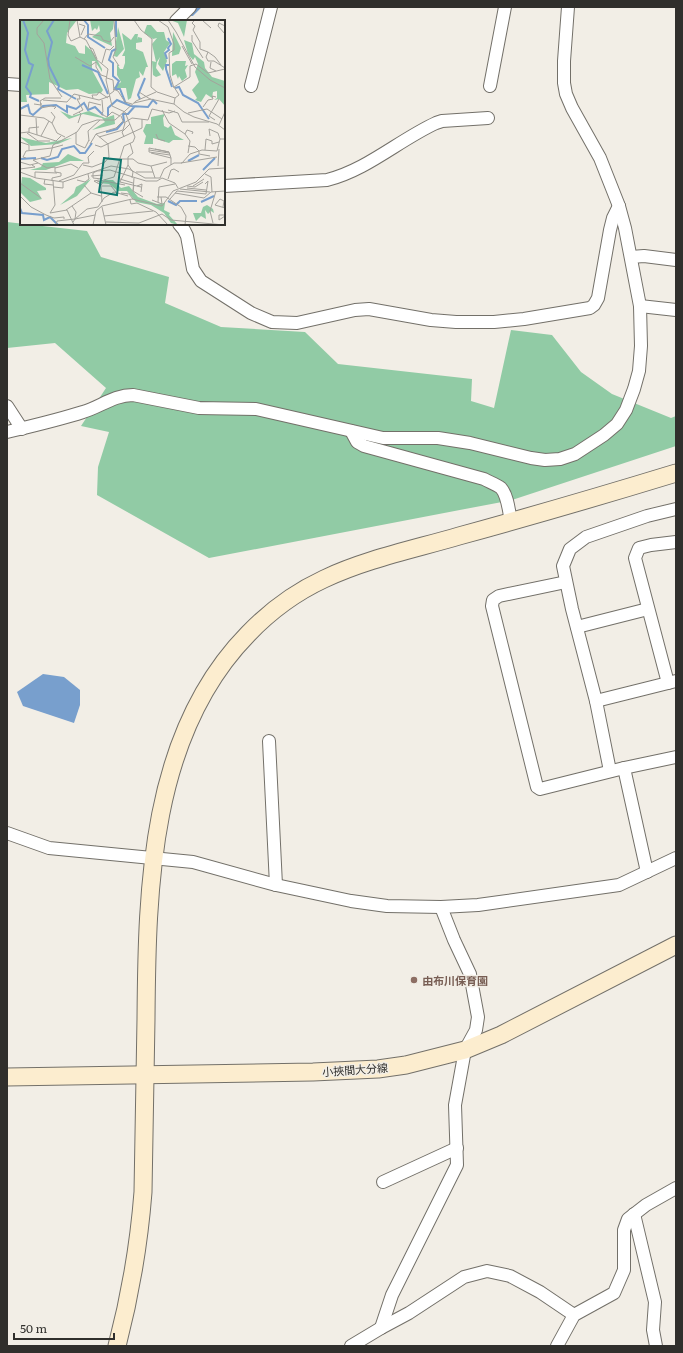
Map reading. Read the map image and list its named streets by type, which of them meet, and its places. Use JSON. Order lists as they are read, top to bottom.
{
  "streets": {
    "street": ["小挾間大分線"]
  },
  "places": ["由布川保育園"],
  "scale_bar": "50 m"
}
